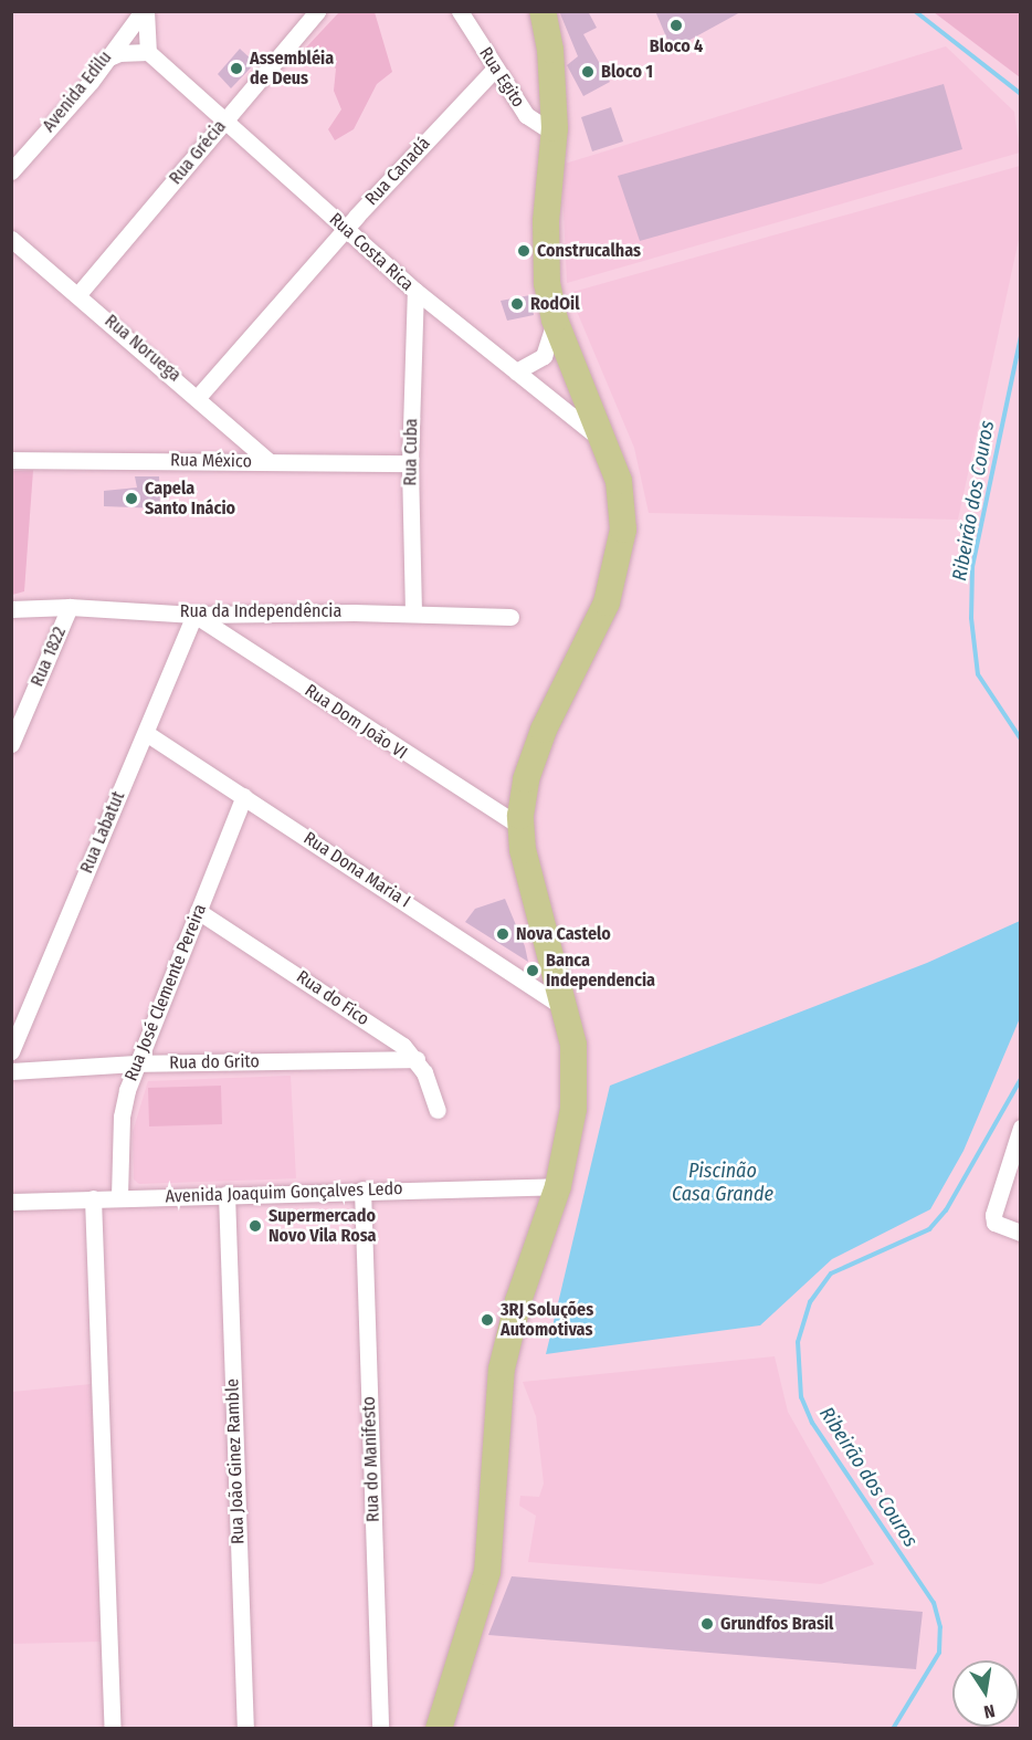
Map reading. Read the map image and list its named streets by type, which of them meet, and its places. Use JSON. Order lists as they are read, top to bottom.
{
  "streets": {
    "street": [
      "Rua Egito",
      "Avenida Edilu",
      "Rua Grécia",
      "Rua Canadá",
      "Rua Costa Rica",
      "Rua Noruega",
      "Rua Cuba",
      "Rua México",
      "Rua da Independência",
      "Rua 1822",
      "Rua Dom João VI",
      "Rua Labatut",
      "Rua Dona Maria I",
      "Rua José Clemente Pereira",
      "Rua do Fico",
      "Rua do Grito",
      "Avenida Joaquim Gonçalves Ledo",
      "Rua do Manifesto",
      "Rua João Ginez Ramble"
    ]
  },
  "crossings": [
    ["Rua Egito", "Rua Canadá"],
    ["Rua Grécia", "Rua Costa Rica"],
    ["Rua Grécia", "Rua Noruega"],
    ["Rua Canadá", "Rua Costa Rica"],
    ["Rua Canadá", "Rua Noruega"],
    ["Rua Costa Rica", "Rua Cuba"],
    ["Rua Noruega", "Rua México"],
    ["Rua Cuba", "Rua México"],
    ["Rua Cuba", "Rua da Independência"],
    ["Rua da Independência", "Rua 1822"],
    ["Rua da Independência", "Rua Dom João VI"],
    ["Rua da Independência", "Rua Labatut"],
    ["Rua Dom João VI", "Rua Labatut"],
    ["Rua Labatut", "Rua Dona Maria I"],
    ["Rua Dona Maria I", "Rua José Clemente Pereira"],
    ["Rua José Clemente Pereira", "Rua do Fico"],
    ["Rua José Clemente Pereira", "Rua do Grito"],
    ["Rua José Clemente Pereira", "Avenida Joaquim Gonçalves Ledo"],
    ["Rua do Fico", "Rua do Grito"],
    ["Avenida Joaquim Gonçalves Ledo", "Rua do Manifesto"],
    ["Avenida Joaquim Gonçalves Ledo", "Rua João Ginez Ramble"]
  ],
  "water": ["Ribeirão dos Couros", "Piscinão Casa Grande"],
  "places": [
    "Bloco 4",
    "Assembléia de Deus",
    "Bloco 1",
    "Construcalhas",
    "RodOil",
    "Capela Santo Inácio",
    "Nova Castelo",
    "Banca Independencia",
    "Supermercado Novo Vila Rosa",
    "3RJ Soluções Automotivas",
    "Grundfos Brasil"
  ],
  "north": "bottom"
}
